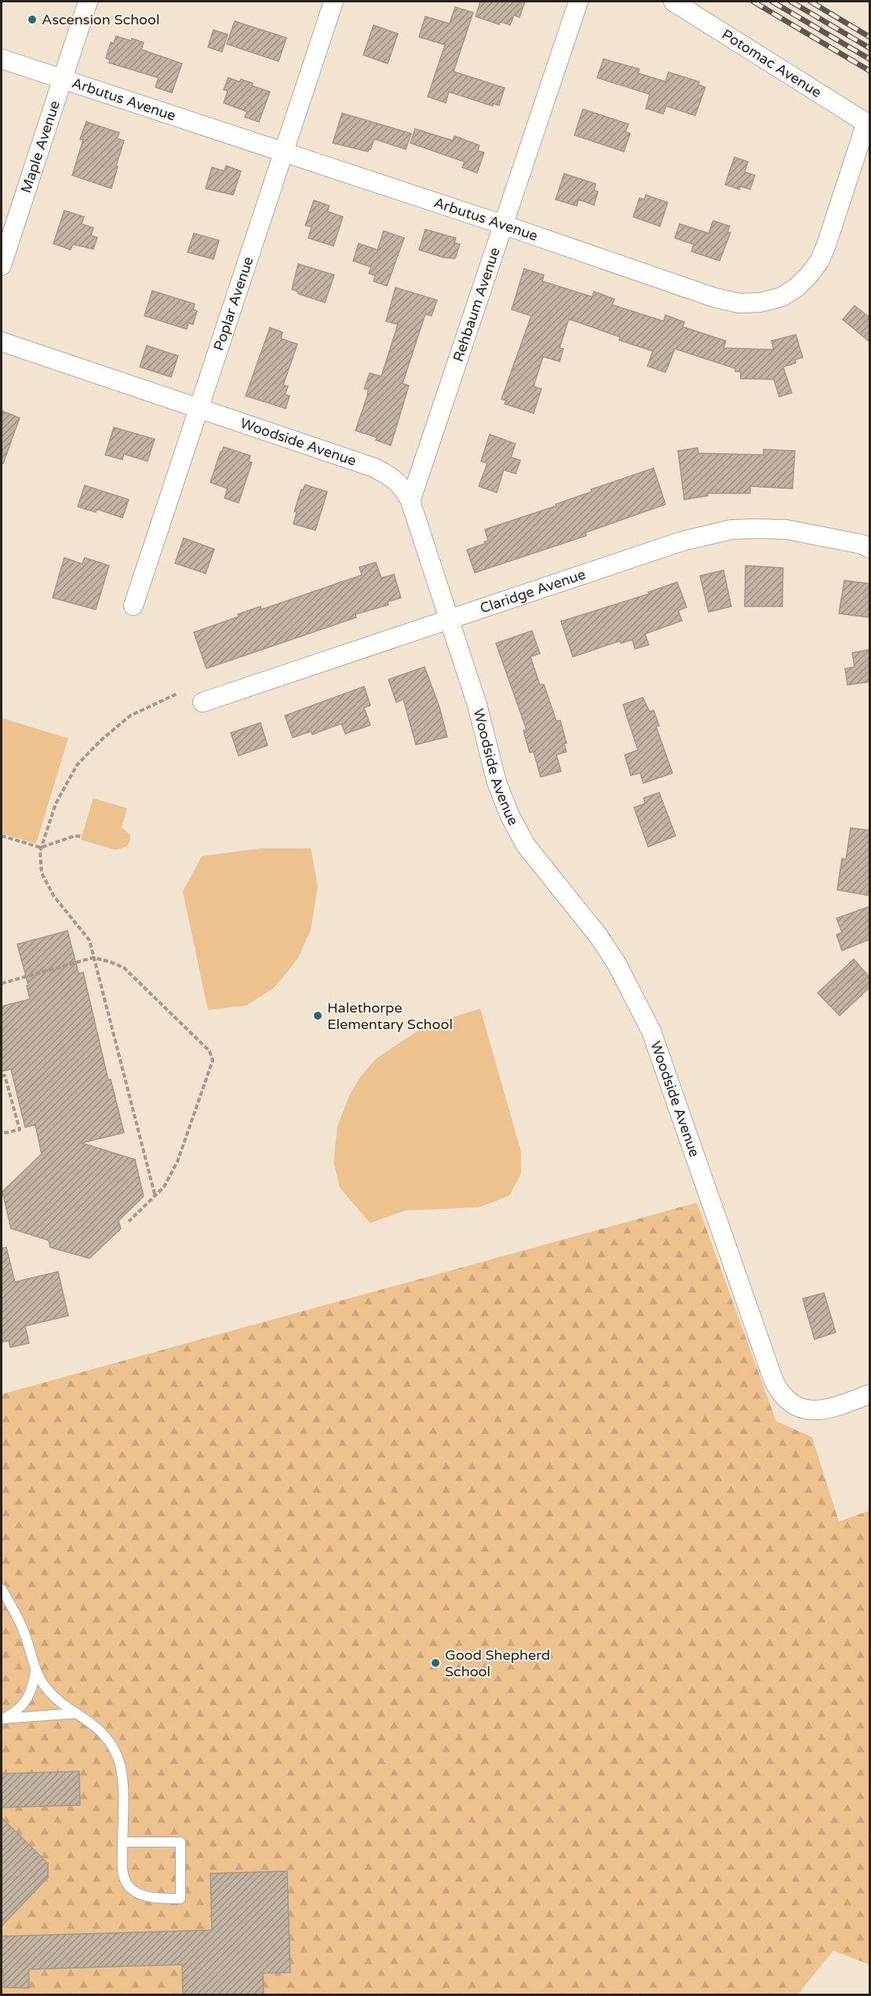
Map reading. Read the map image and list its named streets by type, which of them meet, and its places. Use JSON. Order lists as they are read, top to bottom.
{
  "streets": {
    "street": [
      "Potomac Avenue",
      "Arbutus Avenue",
      "Maple Avenue",
      "Poplar Avenue",
      "Rehbaum Avenue",
      "Woodside Avenue",
      "Claridge Avenue"
    ]
  },
  "crossings": [
    ["Potomac Avenue", "Arbutus Avenue"],
    ["Arbutus Avenue", "Maple Avenue"],
    ["Arbutus Avenue", "Poplar Avenue"],
    ["Arbutus Avenue", "Rehbaum Avenue"],
    ["Poplar Avenue", "Woodside Avenue"],
    ["Rehbaum Avenue", "Woodside Avenue"],
    ["Woodside Avenue", "Claridge Avenue"]
  ],
  "places": ["Ascension School", "Halethorpe Elementary School", "Good Shepherd School"]
}
